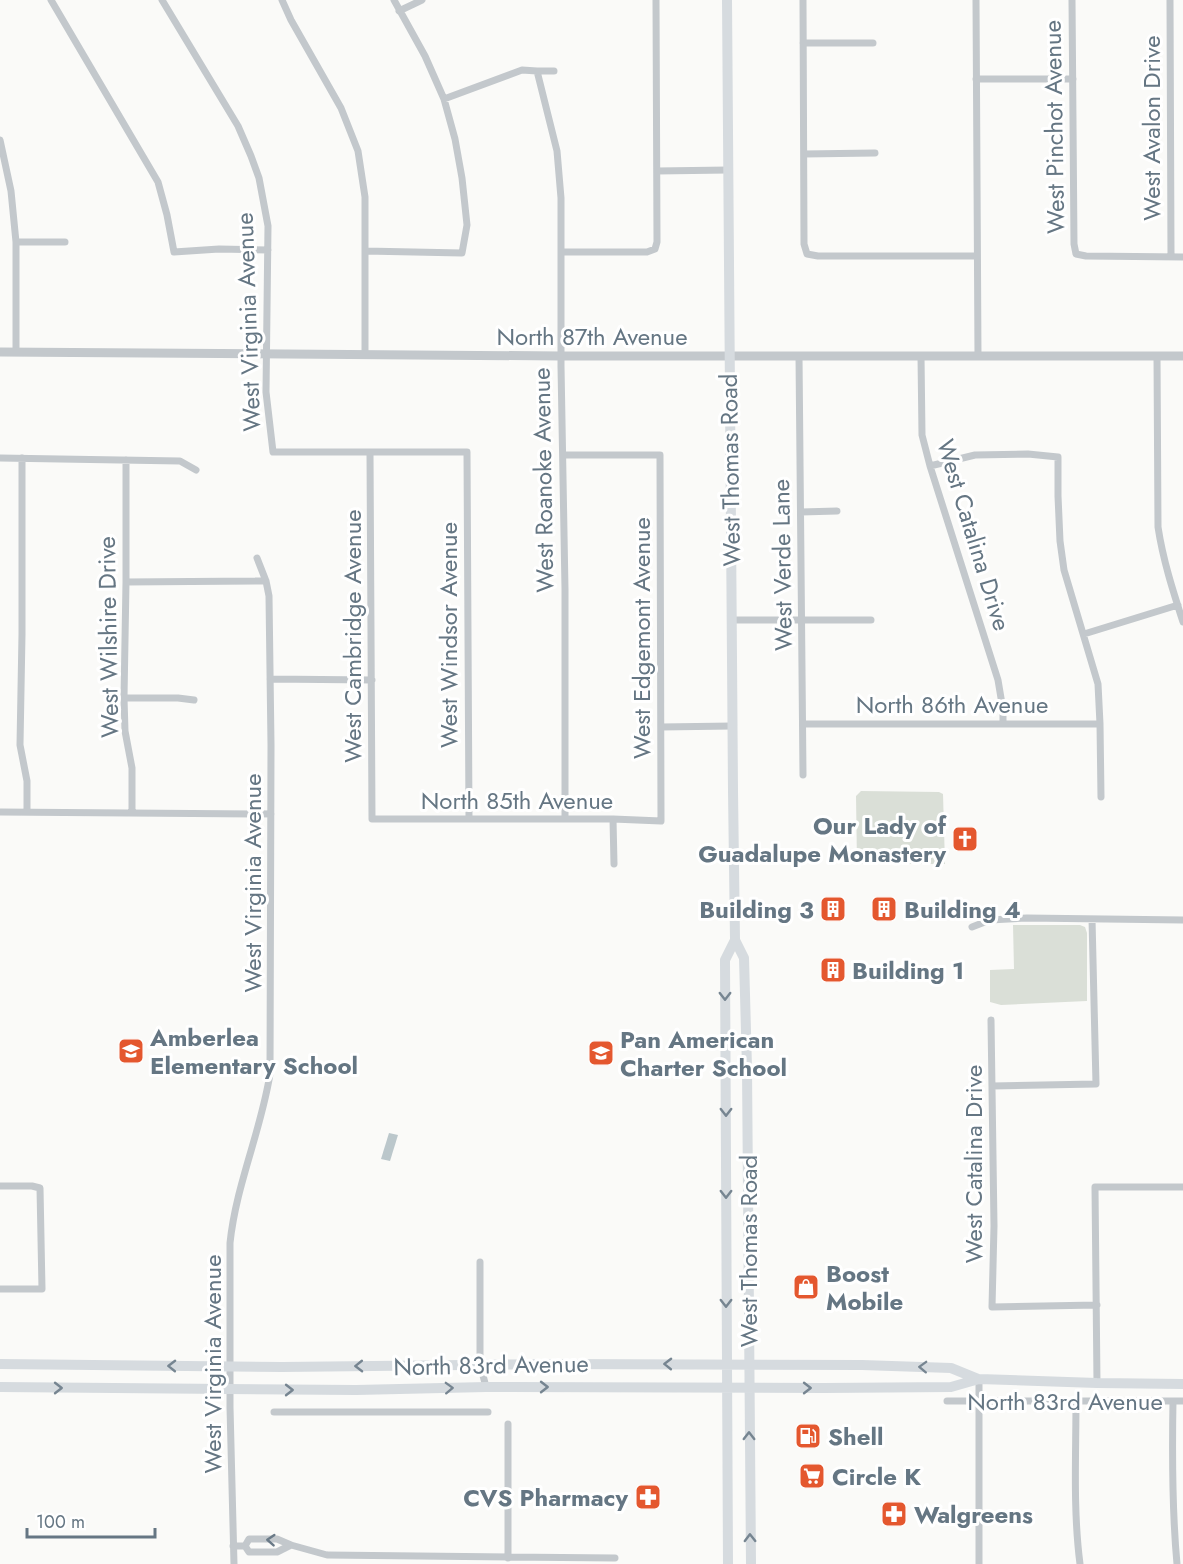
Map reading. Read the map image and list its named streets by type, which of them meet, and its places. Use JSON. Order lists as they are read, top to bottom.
{
  "streets": {
    "main road": ["West Thomas Road", "North 83rd Avenue"],
    "street": [
      "West Pinchot Avenue",
      "West Avalon Drive",
      "West Virginia Avenue",
      "North 87th Avenue",
      "West Roanoke Avenue",
      "West Catalina Drive",
      "West Verde Lane",
      "West Windsor Avenue",
      "West Cambridge Avenue",
      "West Wilshire Drive",
      "West Edgemont Avenue",
      "North 86th Avenue",
      "North 85th Avenue"
    ]
  },
  "crossings": [
    ["West Pinchot Avenue", "West Avalon Drive"],
    ["West Virginia Avenue", "North 87th Avenue"],
    ["West Virginia Avenue", "West Windsor Avenue"],
    ["West Virginia Avenue", "West Cambridge Avenue"],
    ["West Virginia Avenue", "North 83rd Avenue"],
    ["North 87th Avenue", "West Thomas Road"],
    ["North 87th Avenue", "West Roanoke Avenue"],
    ["North 87th Avenue", "West Catalina Drive"],
    ["North 87th Avenue", "West Verde Lane"],
    ["West Thomas Road", "North 83rd Avenue"],
    ["West Roanoke Avenue", "West Edgemont Avenue"],
    ["West Roanoke Avenue", "North 85th Avenue"],
    ["West Catalina Drive", "North 86th Avenue"],
    ["West Verde Lane", "North 86th Avenue"],
    ["West Windsor Avenue", "West Cambridge Avenue"],
    ["West Windsor Avenue", "North 85th Avenue"],
    ["West Cambridge Avenue", "North 85th Avenue"],
    ["West Edgemont Avenue", "North 85th Avenue"]
  ],
  "places": {
    "church": ["Our Lady of Guadalupe Monastery"],
    "building": ["Building 3", "Building 4", "Building 1"],
    "school or university": ["Amberlea Elementary School", "Pan American Charter School"],
    "shop": ["Boost Mobile"],
    "fuel station": ["Shell"],
    "supermarket": ["Circle K"],
    "pharmacy": ["CVS Pharmacy", "Walgreens"]
  },
  "scale_bar": "100 m"
}
